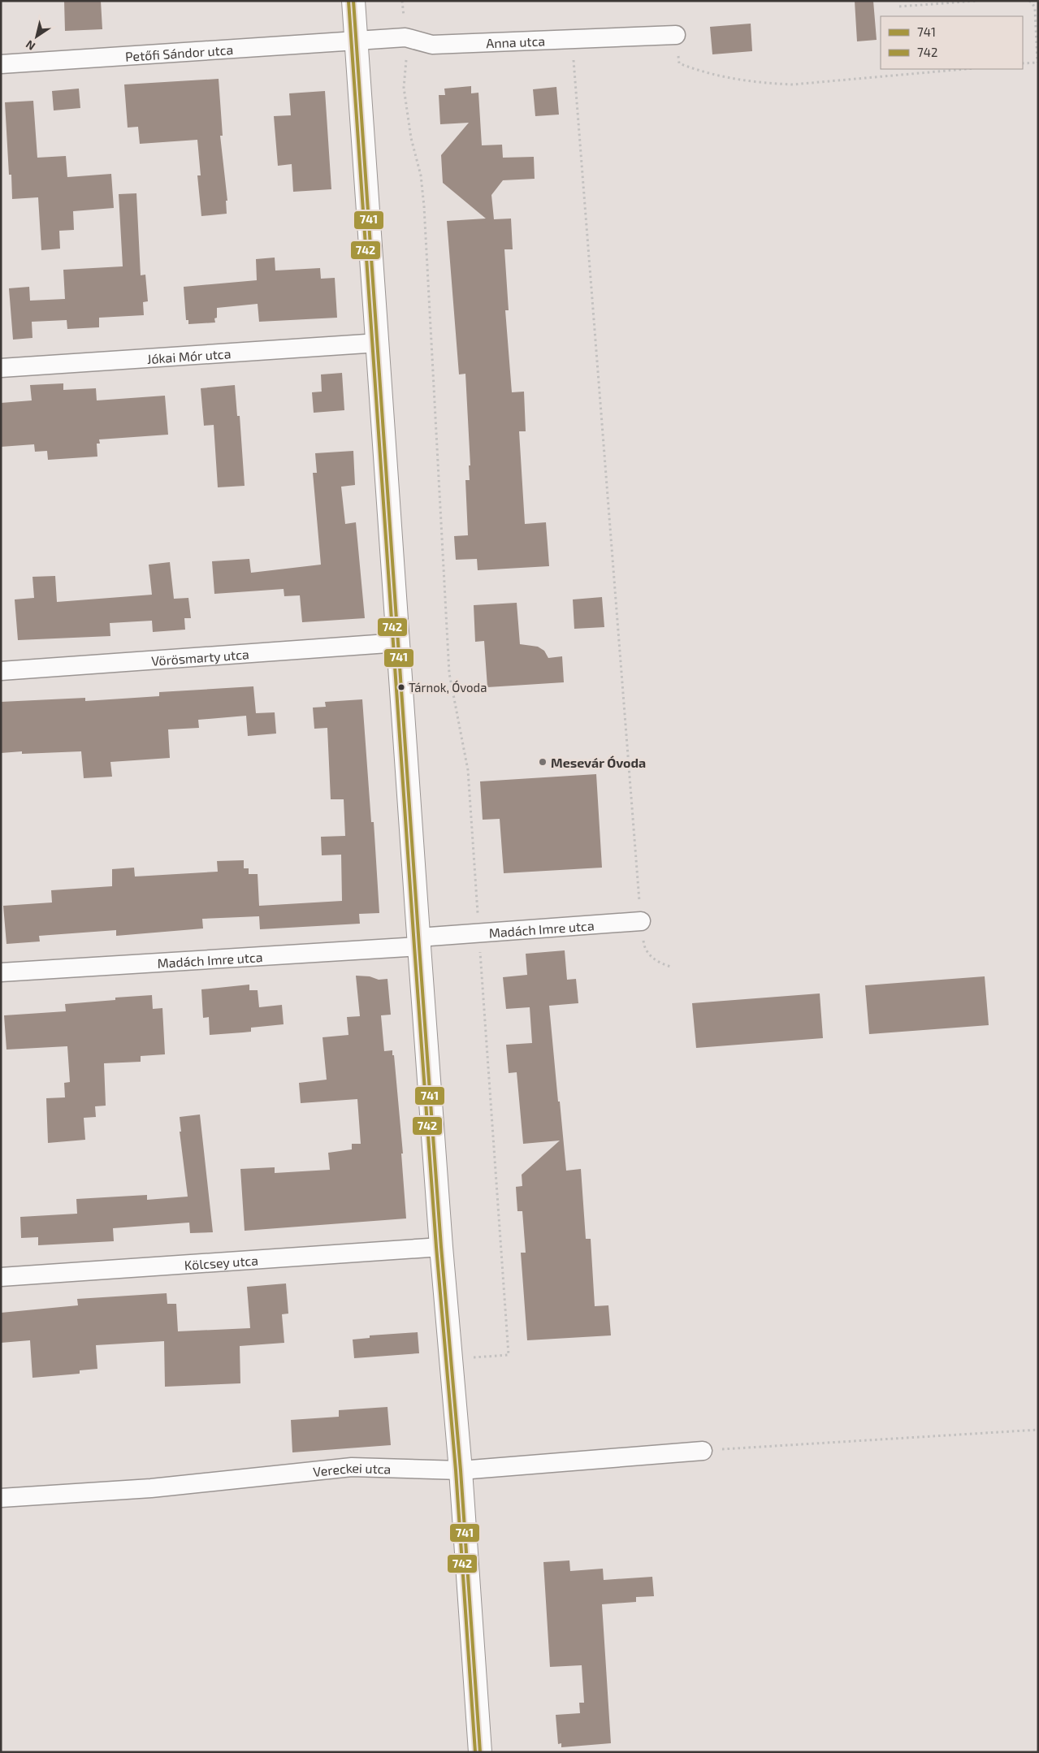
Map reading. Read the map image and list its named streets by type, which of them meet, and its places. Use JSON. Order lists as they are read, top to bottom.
{
  "streets": {
    "street": [
      "Anna utca",
      "Petőfi Sándor utca",
      "Jókai Mór utca",
      "Vörösmarty utca",
      "Madách Imre utca",
      "Kölcsey utca",
      "Vereckei utca"
    ]
  },
  "crossings": [
    ["Anna utca", "Petőfi Sándor utca"]
  ],
  "places": ["Tárnok, Óvoda", "Mesevár Óvoda"],
  "lines": ["transit line 741", "transit line 742"],
  "legend": ["741", "742"],
  "north": "bottom left"
}
